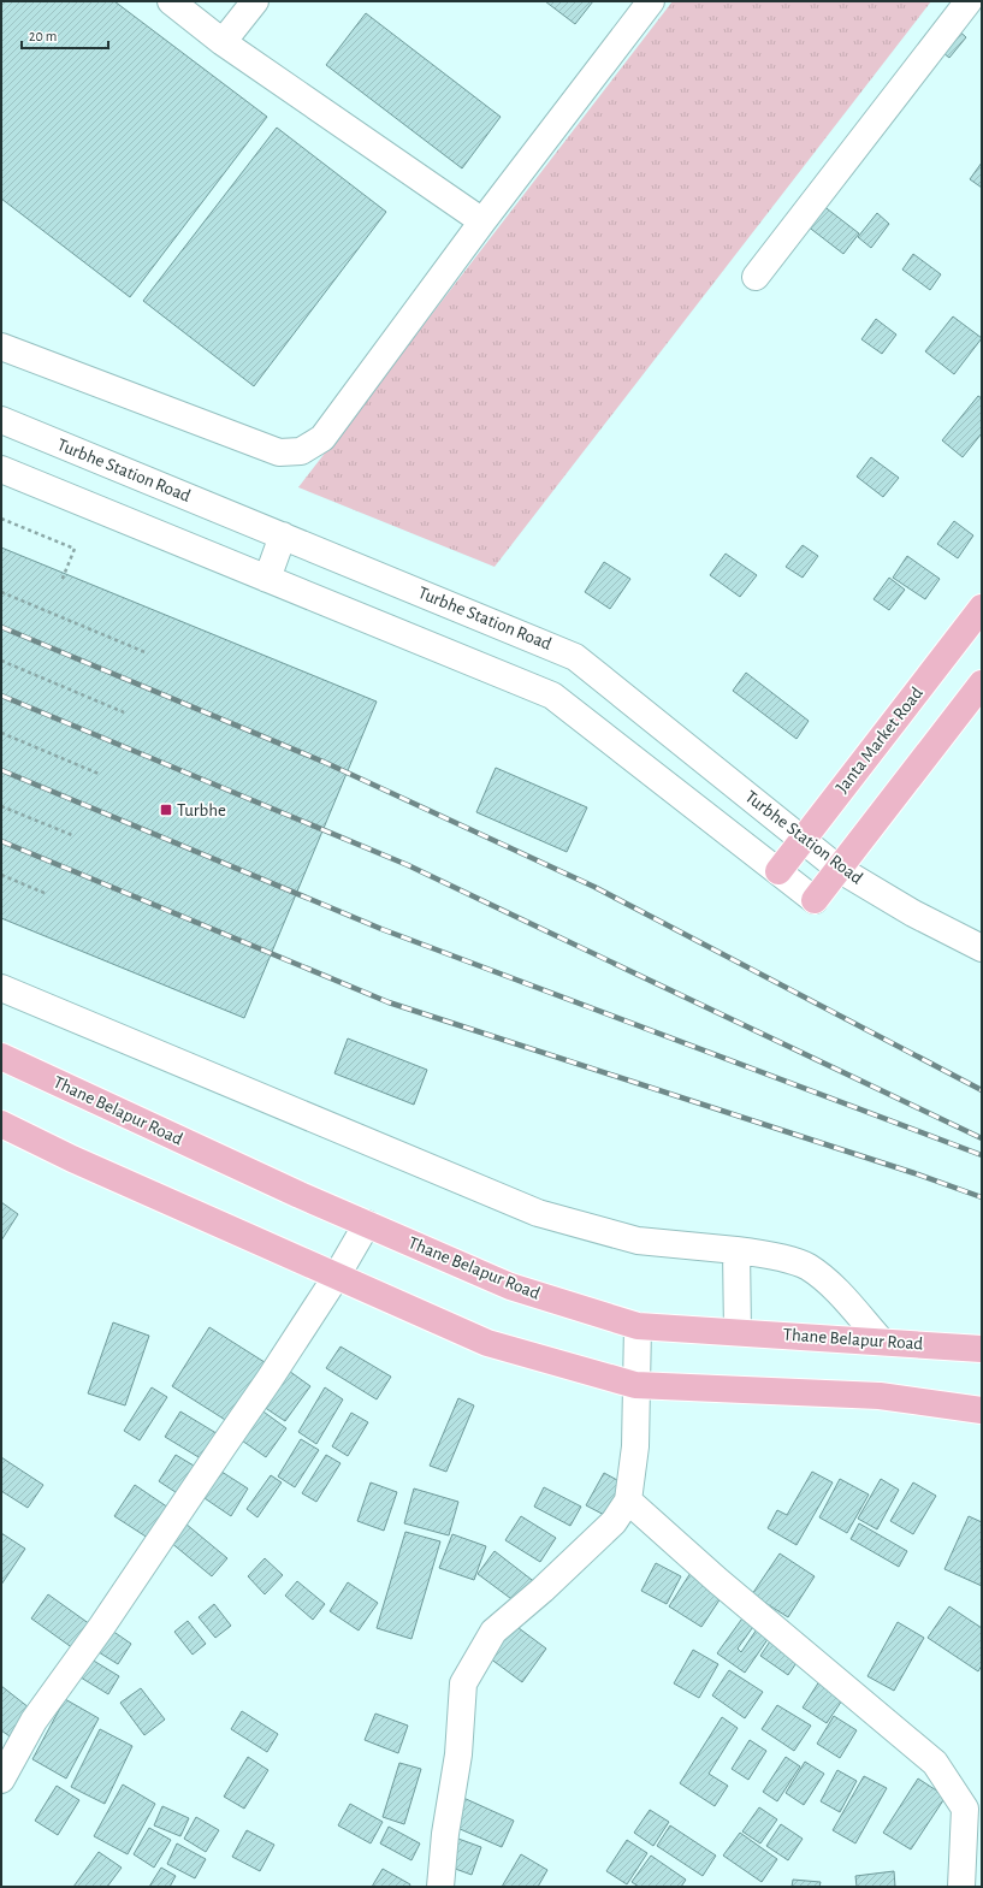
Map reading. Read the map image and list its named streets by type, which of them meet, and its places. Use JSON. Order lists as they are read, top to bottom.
{
  "streets": {
    "main road": ["Janta Market Road", "Thane Belapur Road"],
    "street": ["Turbhe Station Road"]
  },
  "crossings": [
    ["Turbhe Station Road", "Janta Market Road"]
  ],
  "places": {
    "transit": ["Turbhe"]
  },
  "scale_bar": "20 m"
}
